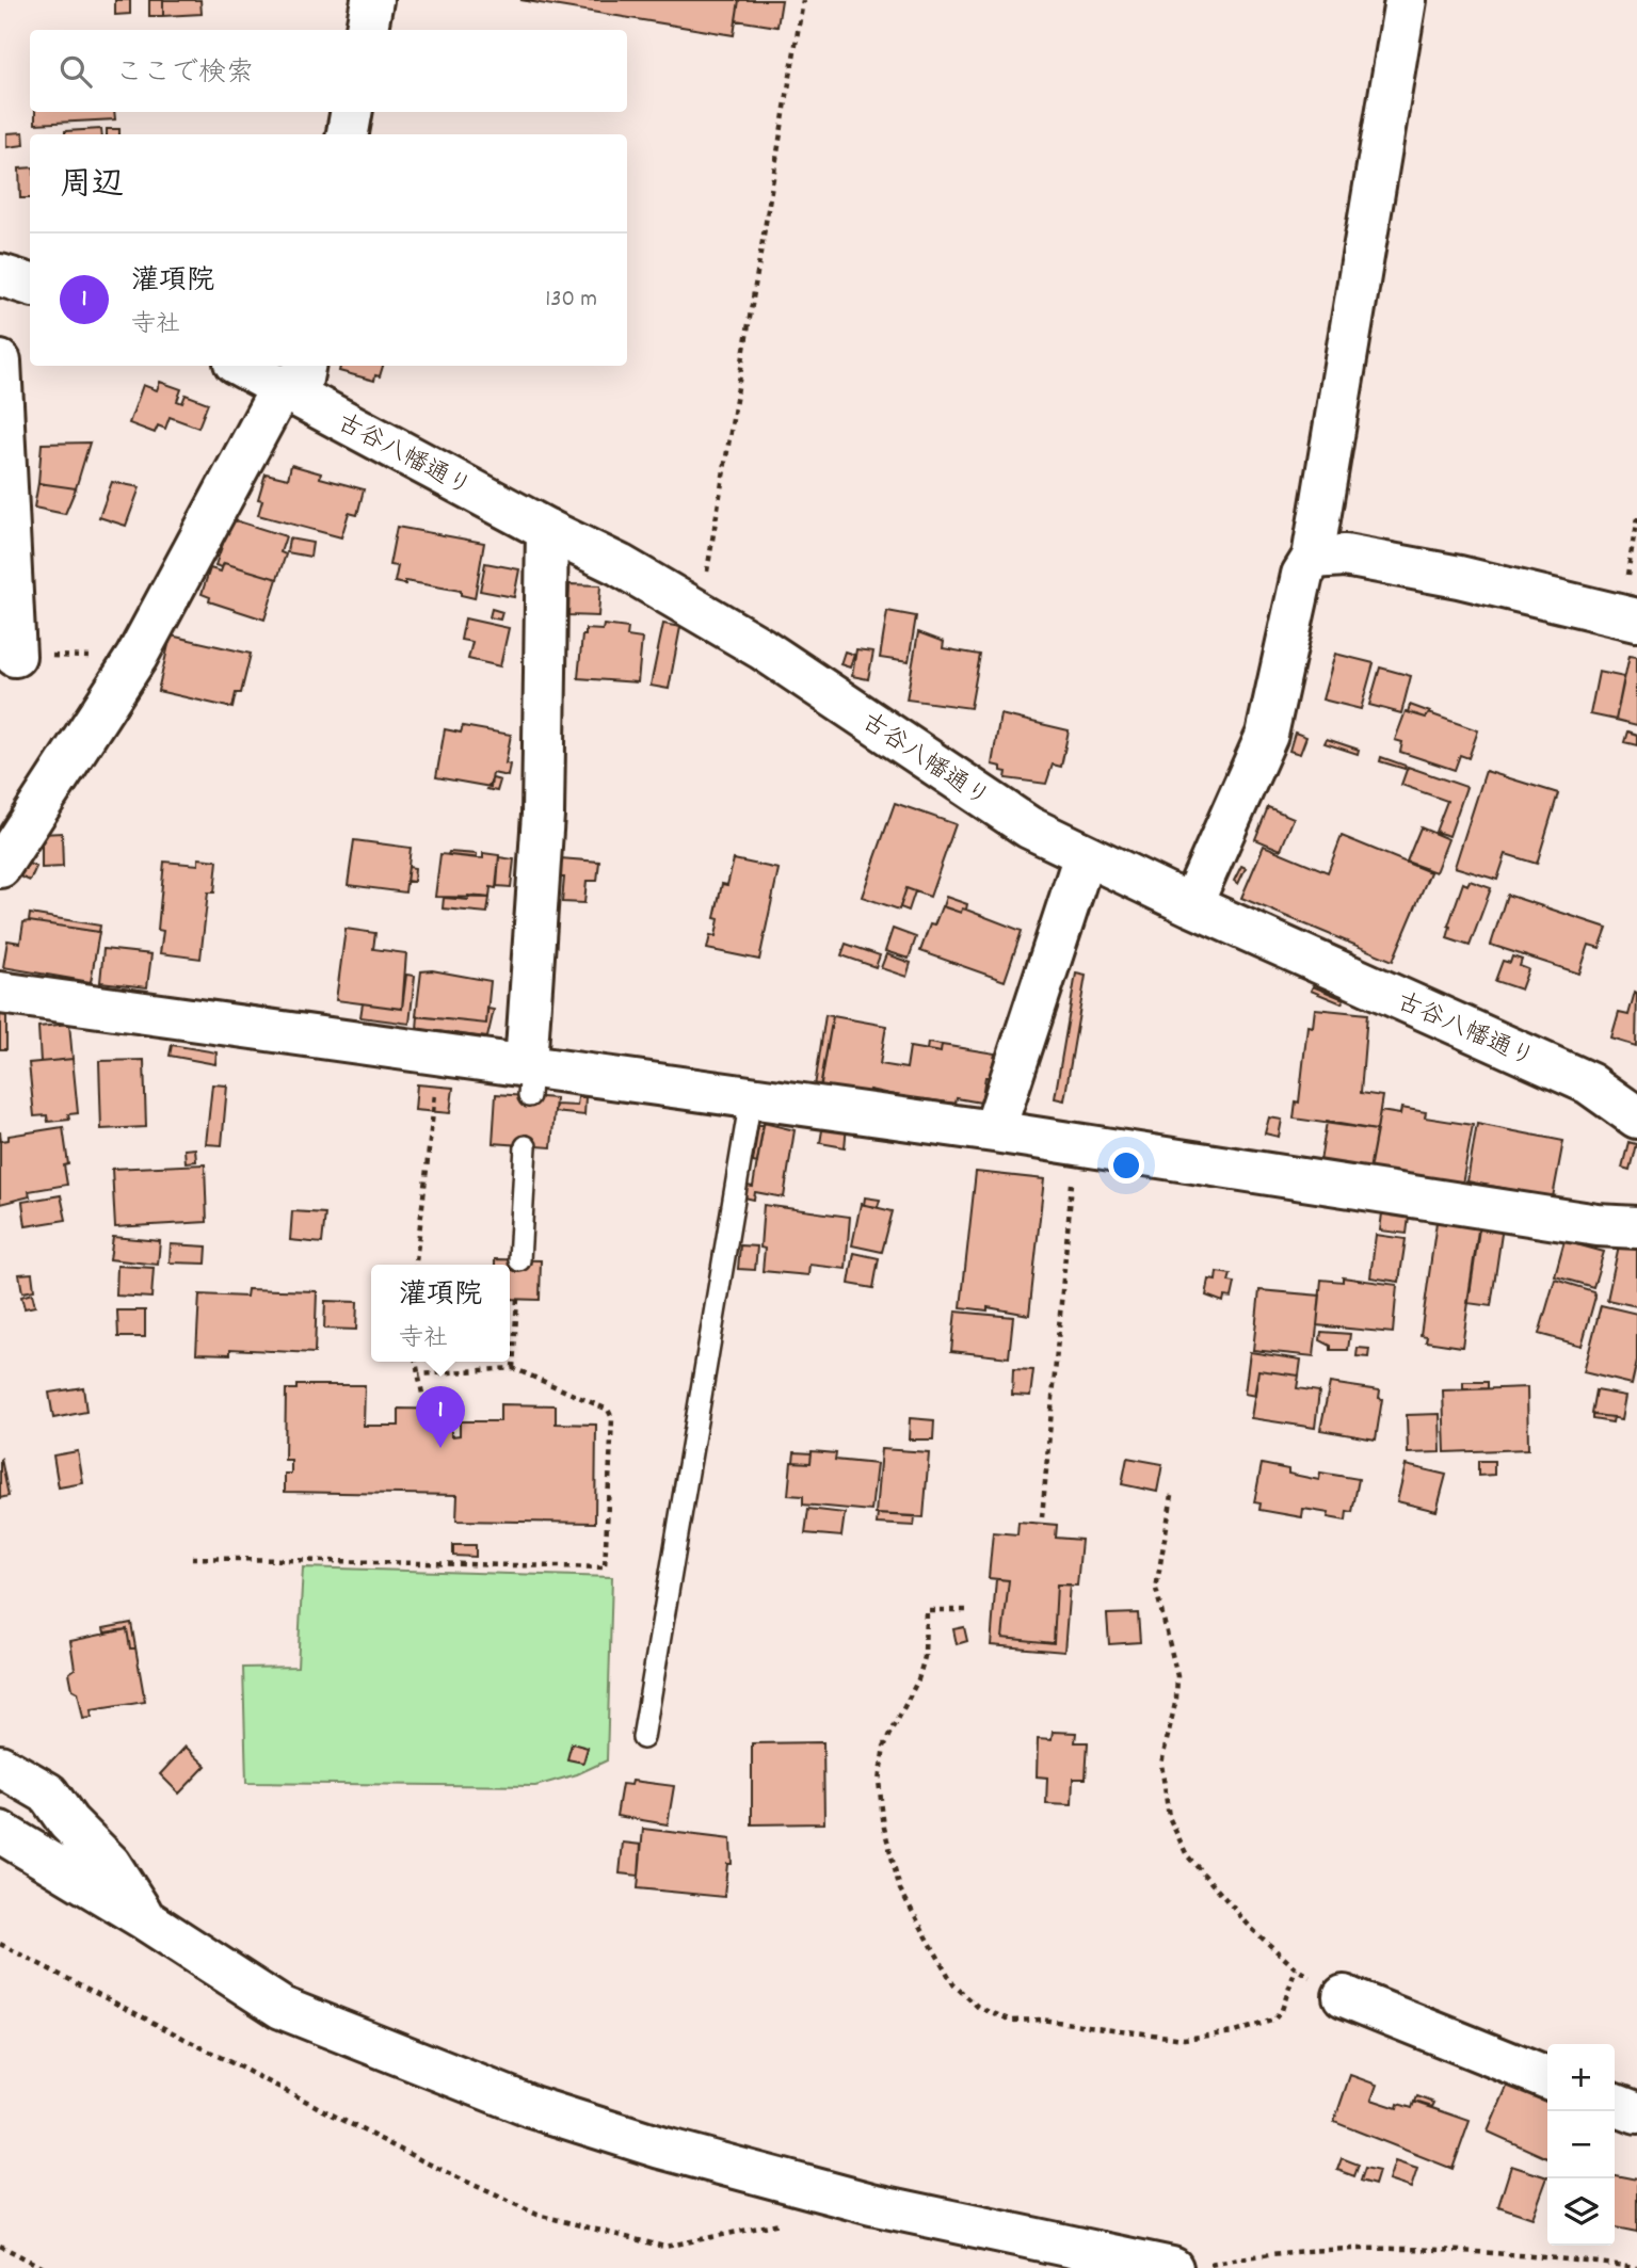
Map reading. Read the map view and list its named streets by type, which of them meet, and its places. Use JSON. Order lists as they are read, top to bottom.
{
  "streets": {
    "street": ["古谷八幡通り"]
  },
  "page": {
    "search": "ここで検索",
    "heading": "周辺",
    "list": [
      {
        "mark": "1",
        "name": "灌項院",
        "note": "寺社",
        "value": "130 m"
      }
    ],
    "popup": ["灌項院", "寺社"],
    "pins": "1",
    "map_buttons": ["+", "−"]
  }
}
